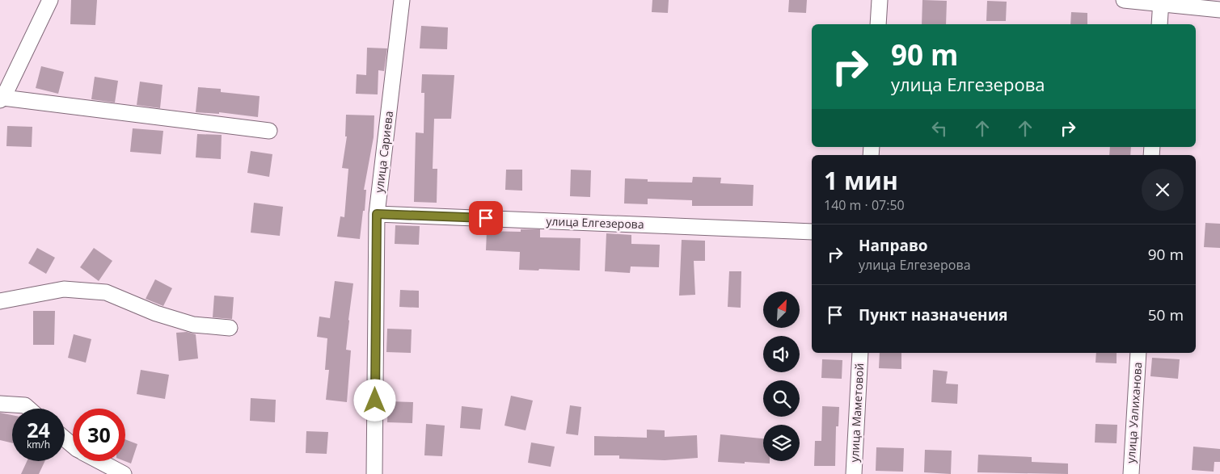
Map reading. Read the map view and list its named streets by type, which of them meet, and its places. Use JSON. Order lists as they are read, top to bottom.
{
  "streets": {
    "street": [
      "улица Сариева",
      "улица Елгезерова",
      "улица Маметовой",
      "улица Уалиханова"
    ]
  },
  "crossings": [
    ["улица Сариева", "улица Елгезерова"]
  ],
  "north": "top right",
  "page": {
    "turn": ["90 m", "улица Елгезерова"],
    "heading": ["1 мин", "140 m · 07:50"],
    "list": [
      {
        "name": "Направо",
        "note": "улица Елгезерова",
        "value": "90 m"
      },
      {
        "name": "Пункт назначения",
        "value": "50 m"
      }
    ],
    "speed": "24 km/h",
    "limit": "30"
  }
}
